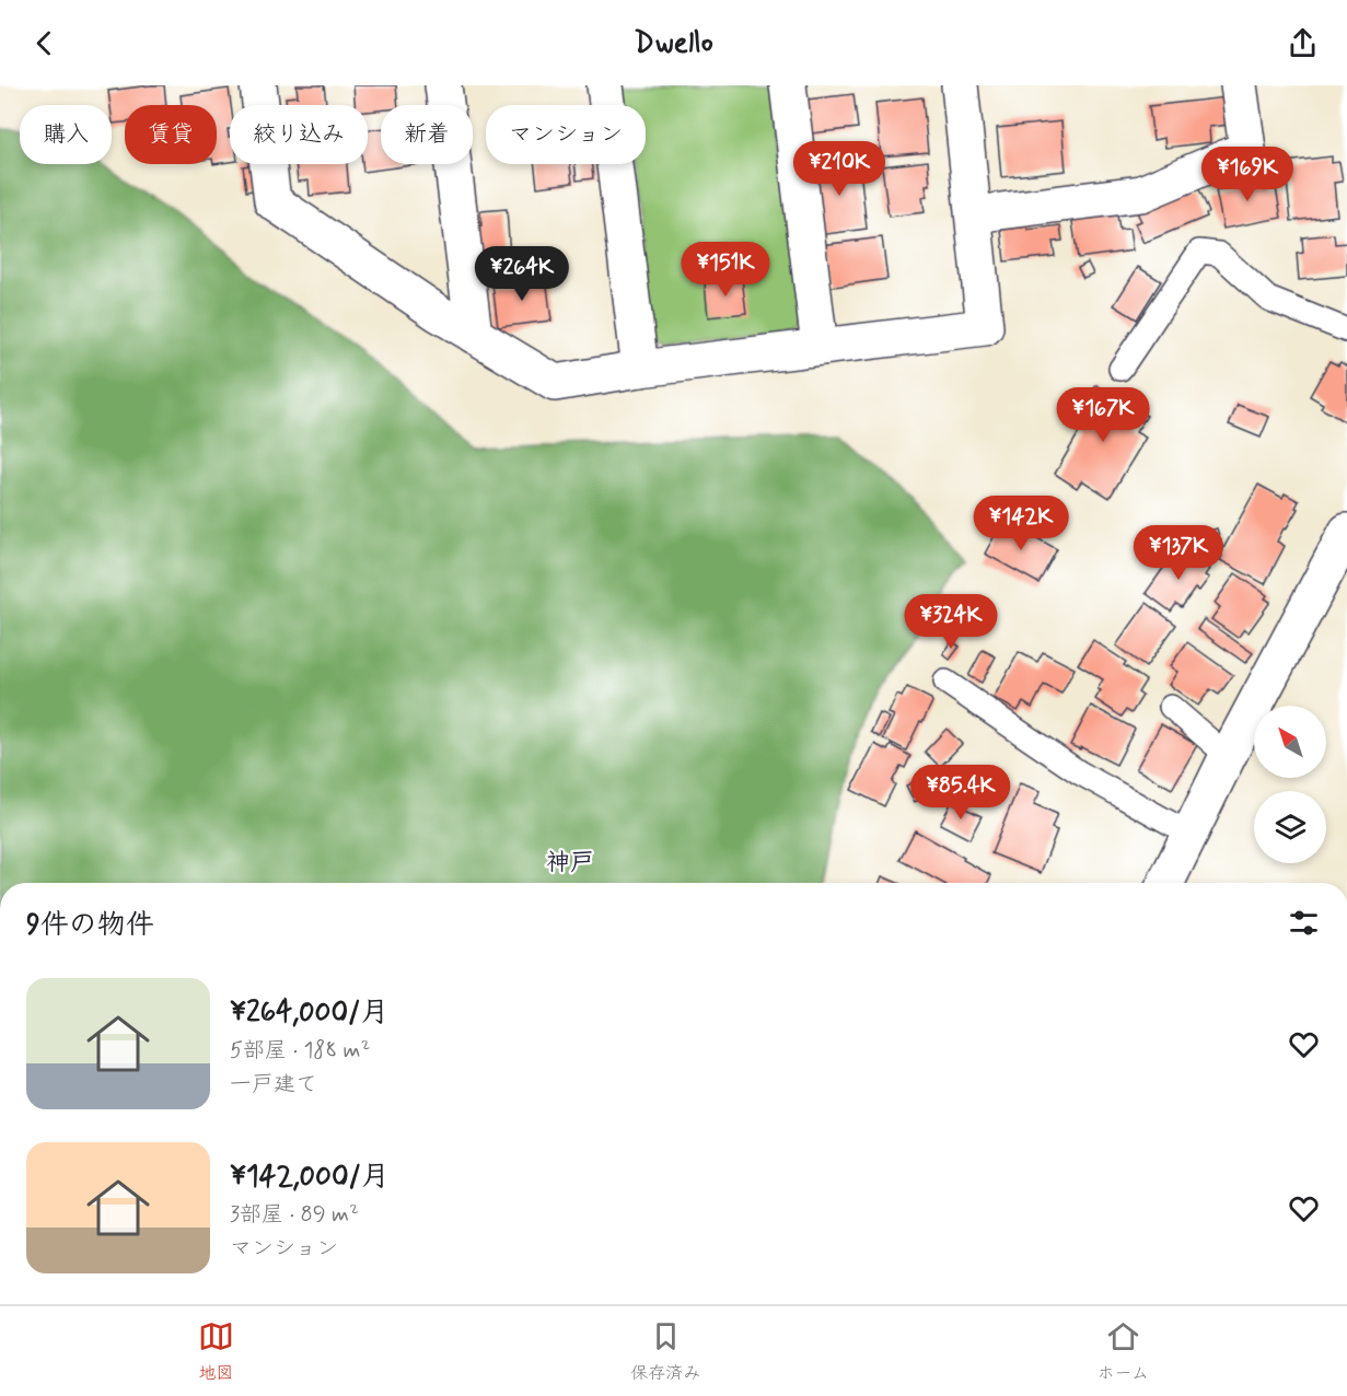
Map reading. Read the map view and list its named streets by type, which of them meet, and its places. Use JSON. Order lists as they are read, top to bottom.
{
  "districts": ["神戸"],
  "north": "top left",
  "page": {
    "header": "Dwello",
    "chip": [
      "購入",
      "賃貸",
      "絞り込み",
      "新着",
      "マンション"
    ],
    "price": [
      "¥210K",
      "¥169K",
      "¥151K",
      "¥264K",
      "¥167K",
      "¥142K",
      "¥137K",
      "¥324K",
      "¥85.4K"
    ],
    "heading": "9件の物件",
    "list": [
      {
        "name": "¥264,000/月",
        "note": "5部屋 · 188 m² · 一戸建て"
      },
      {
        "name": "¥142,000/月",
        "note": "3部屋 · 89 m² · マンション"
      }
    ],
    "tabs": ["地図", "保存済み", "ホーム"]
  }
}
